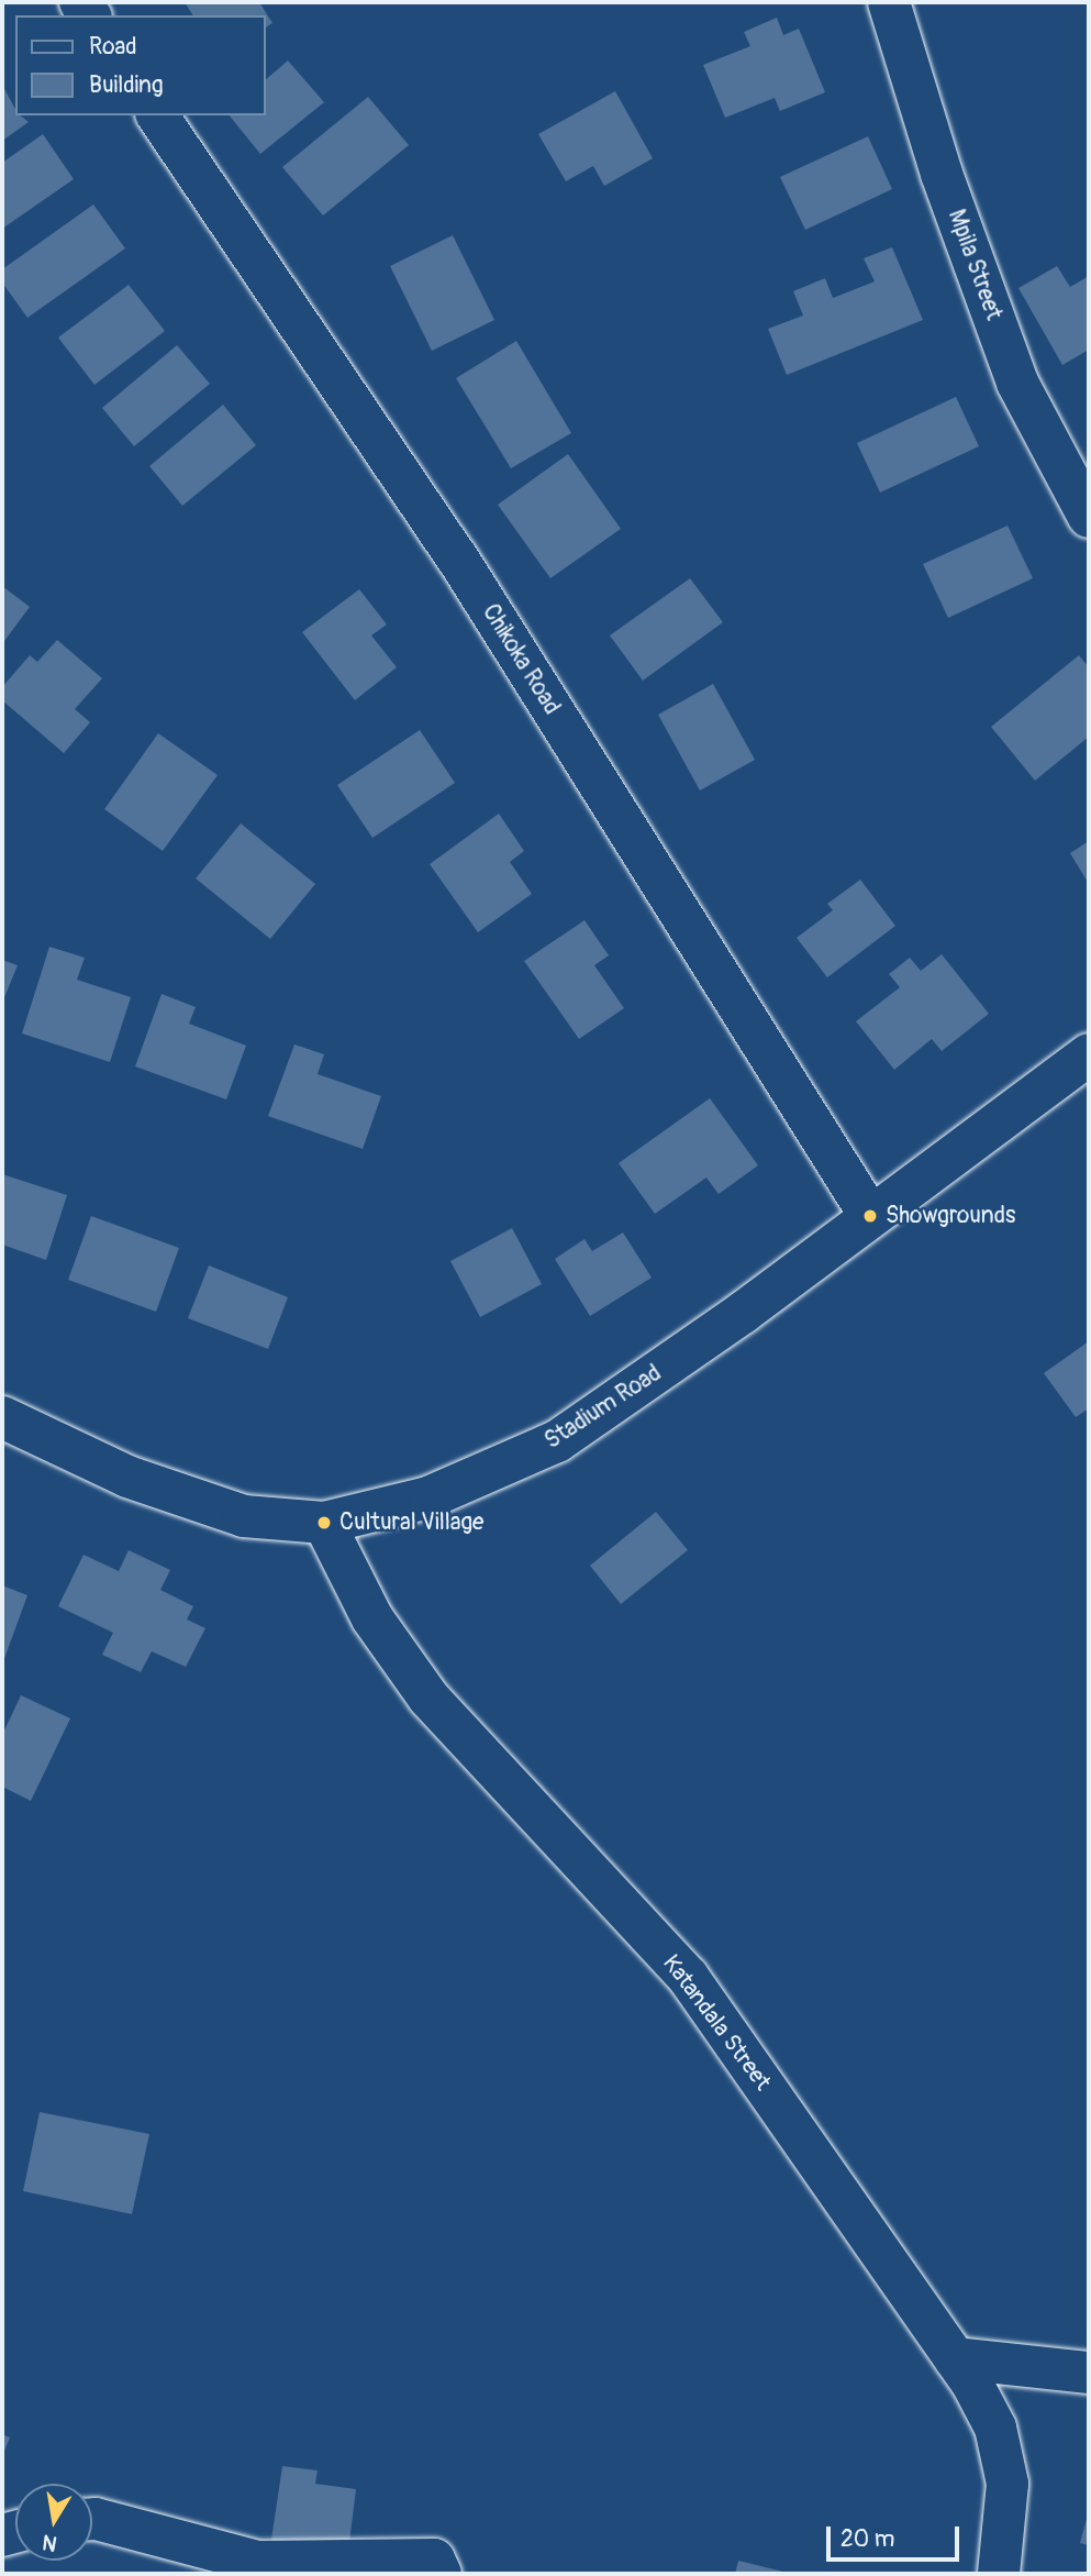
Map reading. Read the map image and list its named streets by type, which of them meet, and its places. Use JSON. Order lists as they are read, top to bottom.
{
  "streets": {
    "street": [
      "Mpila Street",
      "Chikoka Road",
      "Stadium Road",
      "Katandala Street"
    ]
  },
  "crossings": [
    ["Chikoka Road", "Stadium Road"],
    ["Stadium Road", "Katandala Street"]
  ],
  "places": ["Showgrounds", "Cultural Village"],
  "legend": ["Road", "Building"],
  "scale_bar": "20 m",
  "north": "bottom"
}
